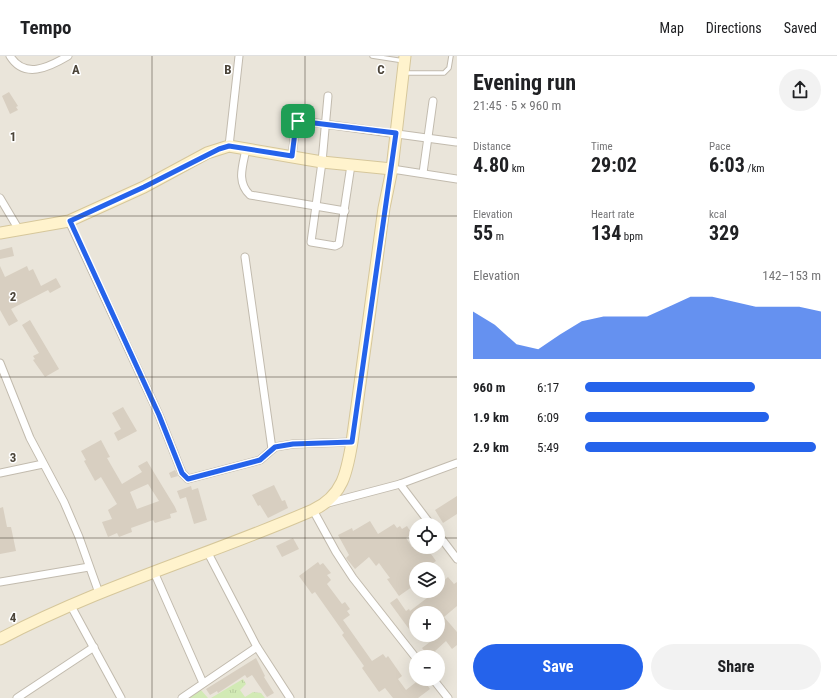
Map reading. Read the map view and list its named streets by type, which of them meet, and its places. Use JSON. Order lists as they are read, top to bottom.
{
  "page": {
    "header": "Tempo",
    "nav": ["Map", "Directions", "Saved"],
    "heading": ["Evening run", "21:45 · 5 × 960 m"],
    "stats": [
      ["Distance", "4.80 km"],
      ["Time", "29:02"],
      ["Pace", "6:03 /km"],
      ["Elevation", "55 m"],
      ["Heart rate", "134 bpm"],
      ["kcal", "329"]
    ],
    "chart": ["Elevation", "142–153 m"],
    "list": [
      {
        "name": "960 m",
        "note": "6:17"
      },
      {
        "name": "1.9 km",
        "note": "6:09"
      },
      {
        "name": "2.9 km",
        "note": "5:49"
      }
    ],
    "map_buttons": ["+", "−"],
    "buttons": ["Save", "Share"]
  },
  "grid": {
    "columns": ["A", "B", "C"],
    "rows": [
      "1",
      "2",
      "3",
      "4"
    ]
  }
}
